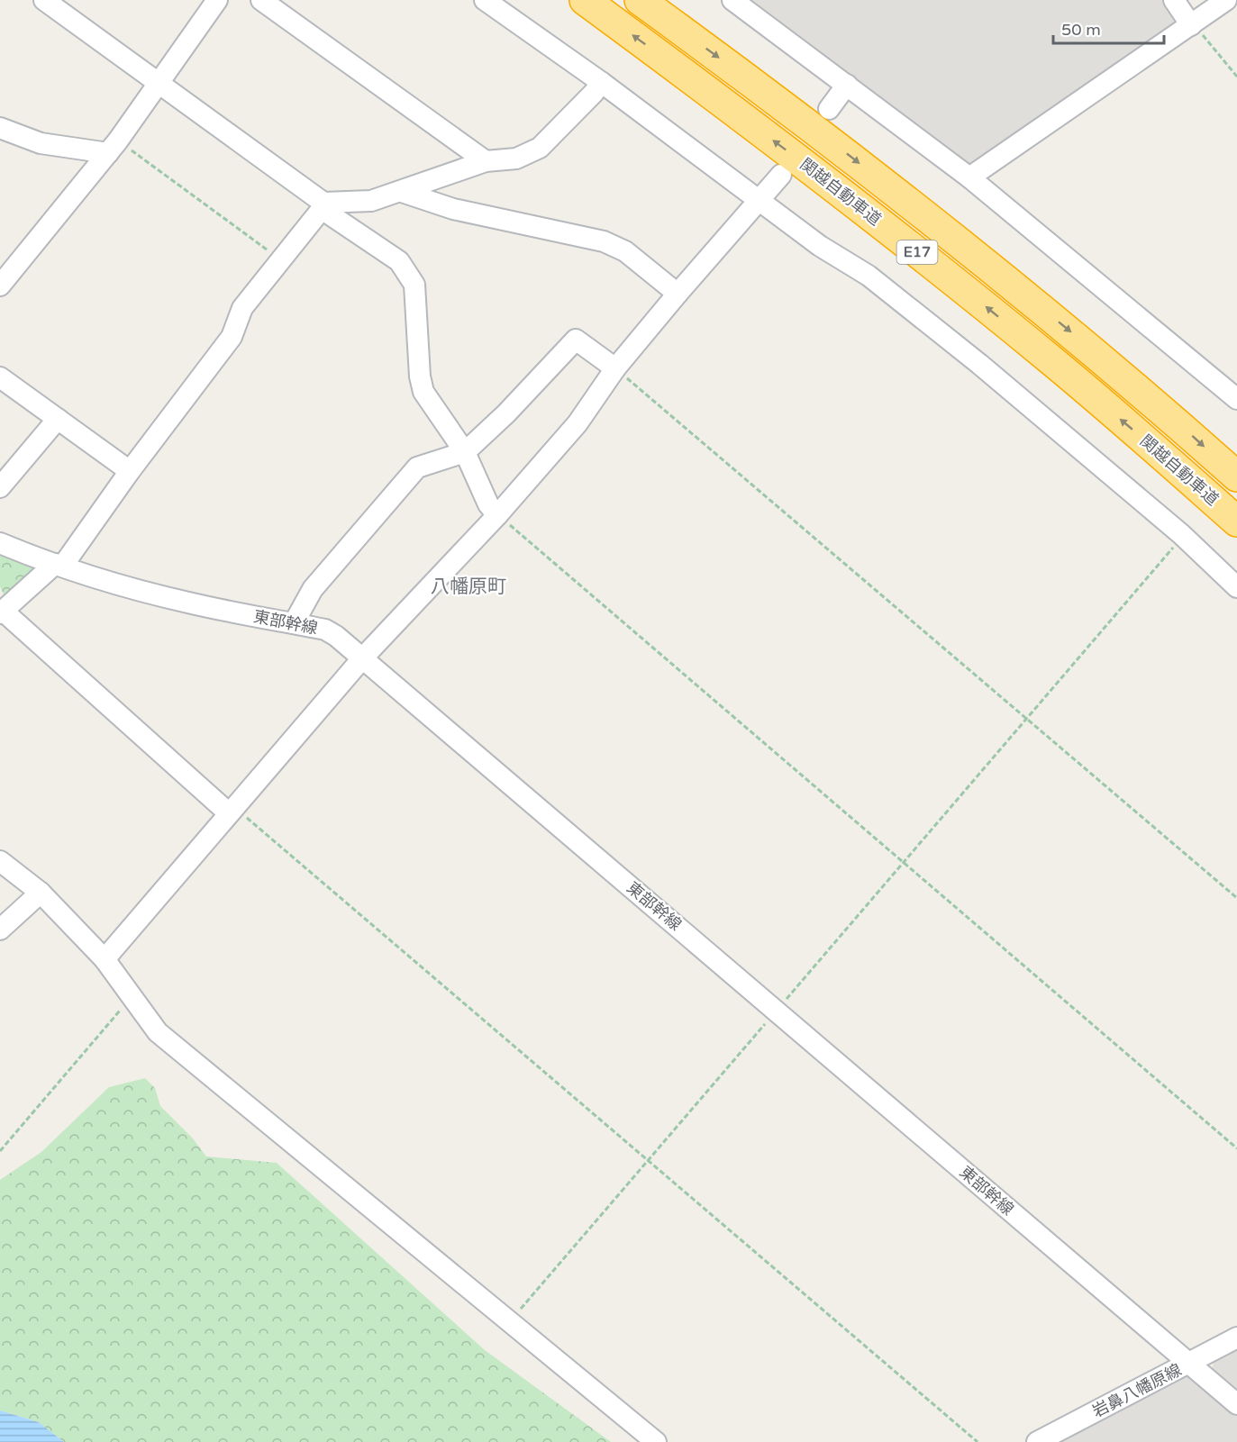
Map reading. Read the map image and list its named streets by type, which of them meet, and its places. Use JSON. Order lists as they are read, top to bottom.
{
  "streets": {
    "highway": ["関越自動車道", "E17"],
    "street": ["東部幹線", "岩鼻八幡原線"]
  },
  "crossings": [
    ["東部幹線", "岩鼻八幡原線"]
  ],
  "districts": ["八幡原町"],
  "scale_bar": "50 m"
}
